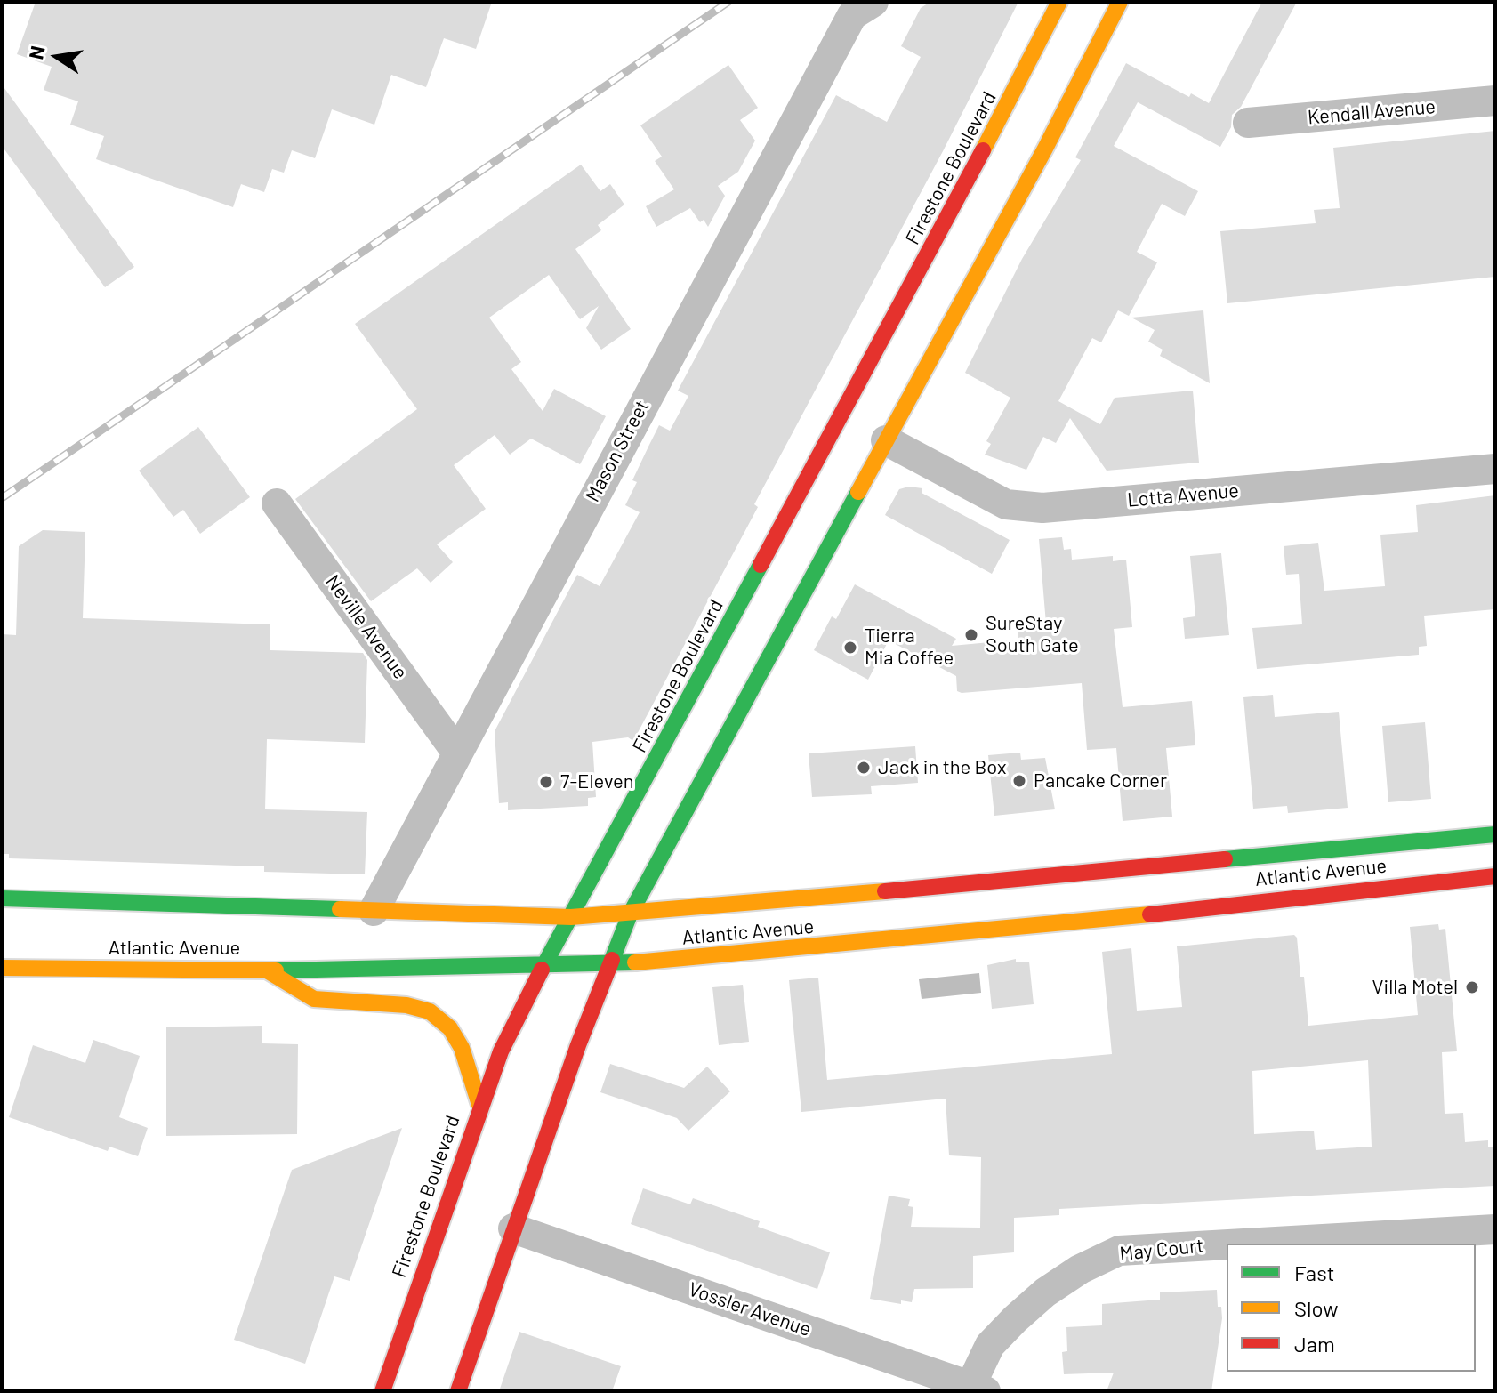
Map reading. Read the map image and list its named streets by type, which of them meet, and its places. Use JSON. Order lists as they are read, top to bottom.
{
  "streets": {
    "main road": ["Firestone Boulevard", "Atlantic Avenue"],
    "street": [
      "Kendall Avenue",
      "Mason Street",
      "Lotta Avenue",
      "Neville Avenue",
      "May Court",
      "Vossler Avenue"
    ]
  },
  "crossings": [
    ["Firestone Boulevard", "Atlantic Avenue"],
    ["Mason Street", "Neville Avenue"],
    ["Mason Street", "Atlantic Avenue"],
    ["May Court", "Vossler Avenue"]
  ],
  "places": [
    "SureStay South Gate",
    "Tierra Mia Coffee",
    "Jack in the Box",
    "Pancake Corner",
    "7-Eleven",
    "Villa Motel"
  ],
  "legend": ["Fast", "Slow", "Jam"],
  "north": "left"
}
